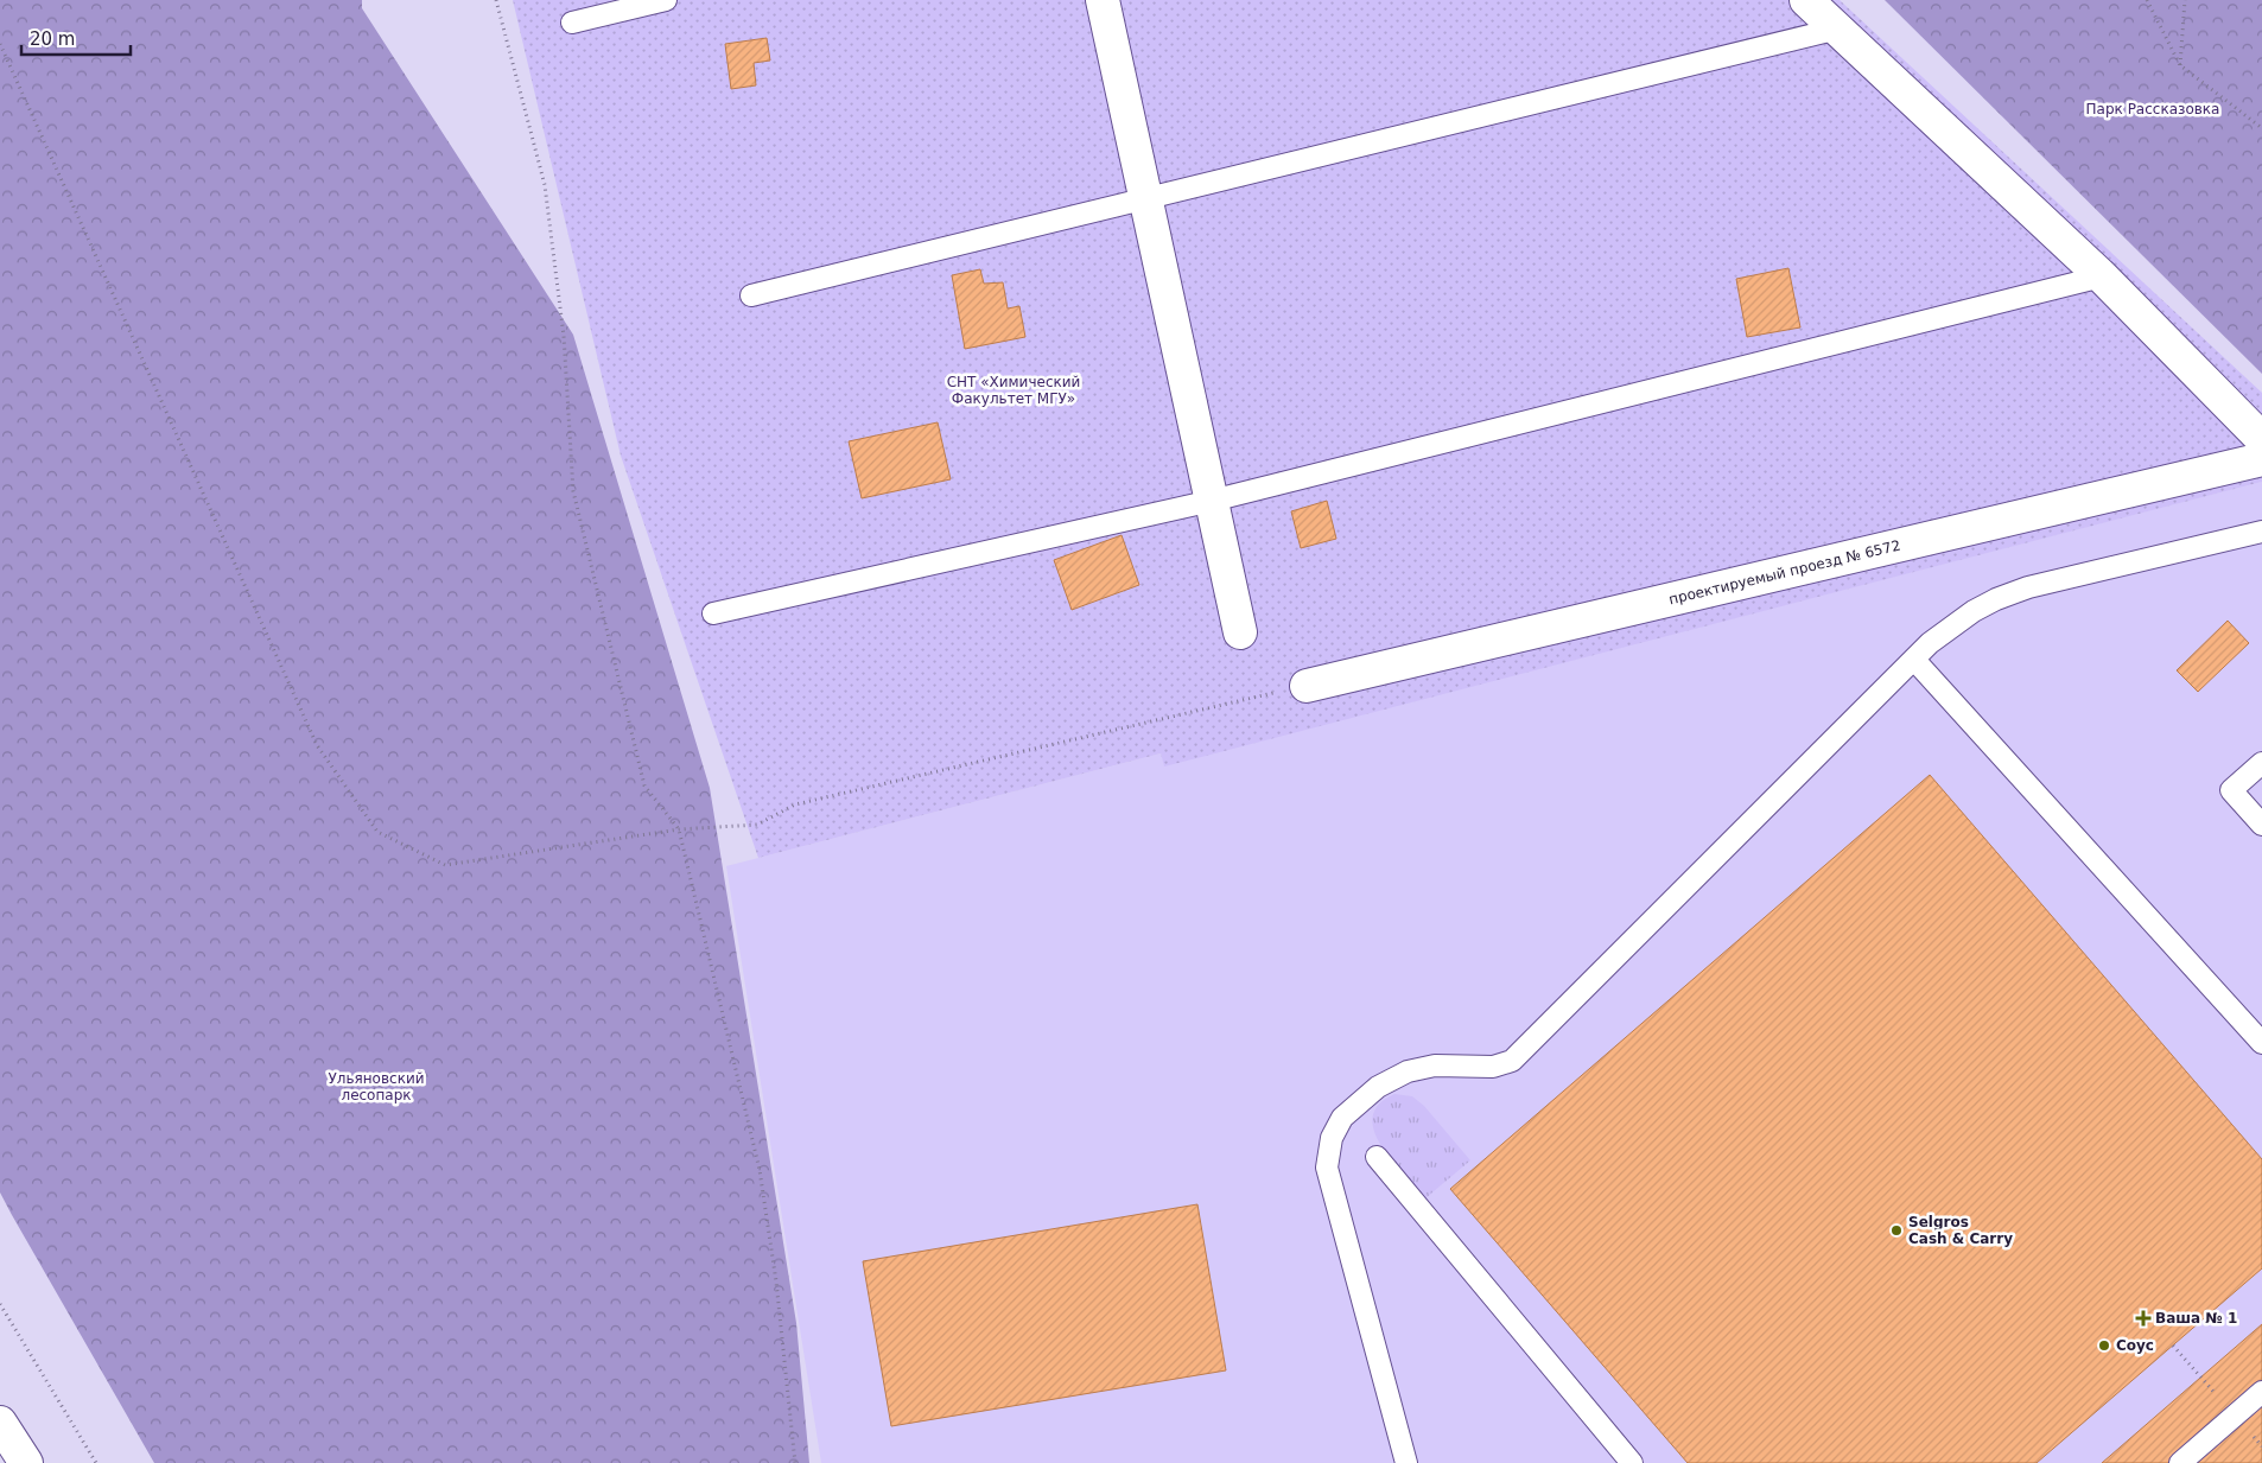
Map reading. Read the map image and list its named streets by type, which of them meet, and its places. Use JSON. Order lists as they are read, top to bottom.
{
  "streets": {
    "street": ["проектируемый проезд № 6572"]
  },
  "parks": ["Парк Рассказовка", "СНТ «Химический Факультет МГУ»", "Ульяновский лесопарк"],
  "places": {
    "other": ["Selgros Cash & Carry", "Соус"],
    "health": ["Ваша № 1"]
  },
  "scale_bar": "20 m"
}
